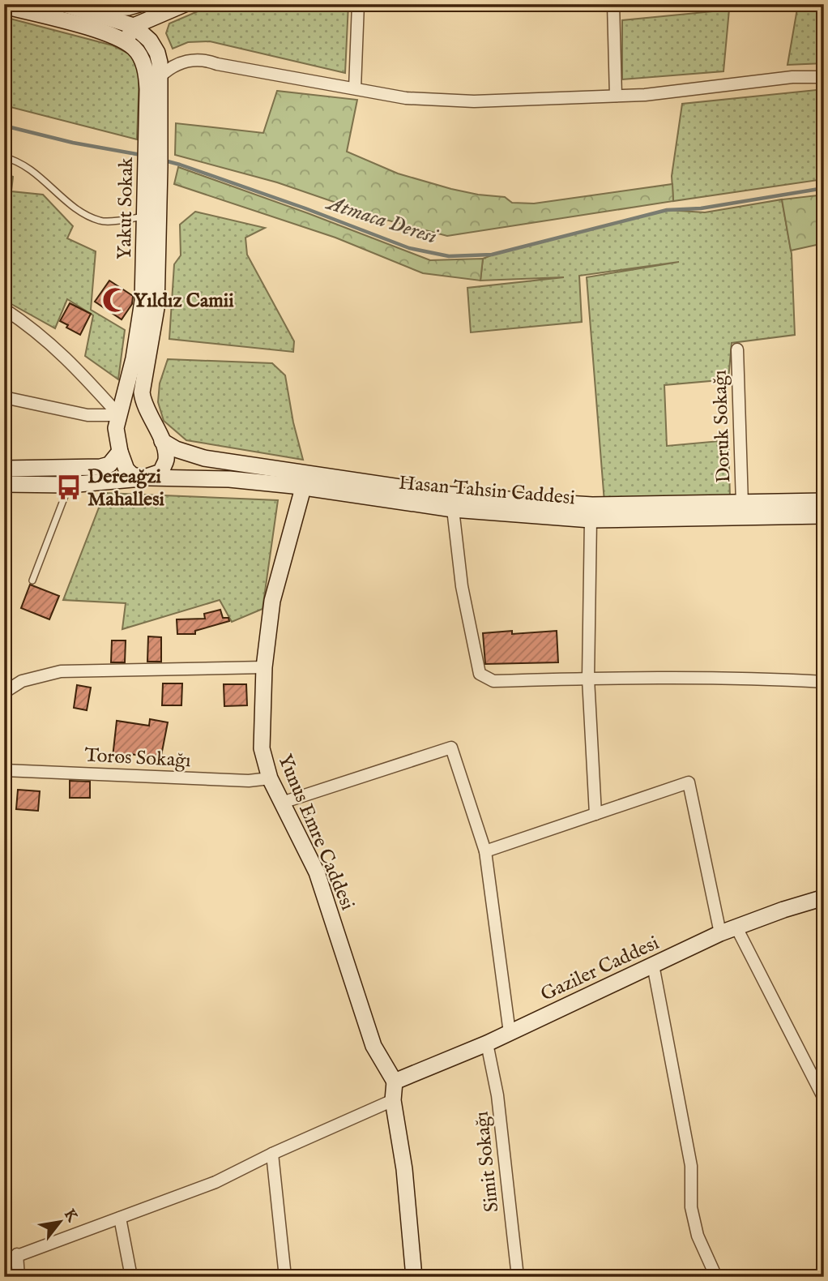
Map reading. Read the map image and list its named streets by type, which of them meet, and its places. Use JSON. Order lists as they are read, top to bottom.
{
  "streets": {
    "main road": [
      "Yakut Sokak",
      "Hasan Tahsin Caddesi",
      "Yunus Emre Caddesi",
      "Gaziler Caddesi"
    ],
    "street": ["Doruk Sokağı", "Toros Sokağı", "Simit Sokağı"]
  },
  "crossings": [
    ["Yakut Sokak", "Hasan Tahsin Caddesi"],
    ["Doruk Sokağı", "Hasan Tahsin Caddesi"],
    ["Hasan Tahsin Caddesi", "Yunus Emre Caddesi"],
    ["Toros Sokağı", "Yunus Emre Caddesi"],
    ["Yunus Emre Caddesi", "Gaziler Caddesi"],
    ["Gaziler Caddesi", "Simit Sokağı"]
  ],
  "water": ["Atmaca Deresi"],
  "places": {
    "mosque": ["Yıldız Camii"],
    "bus stop": ["Dereağzi Mahallesi"]
  },
  "north": "top right"
}
